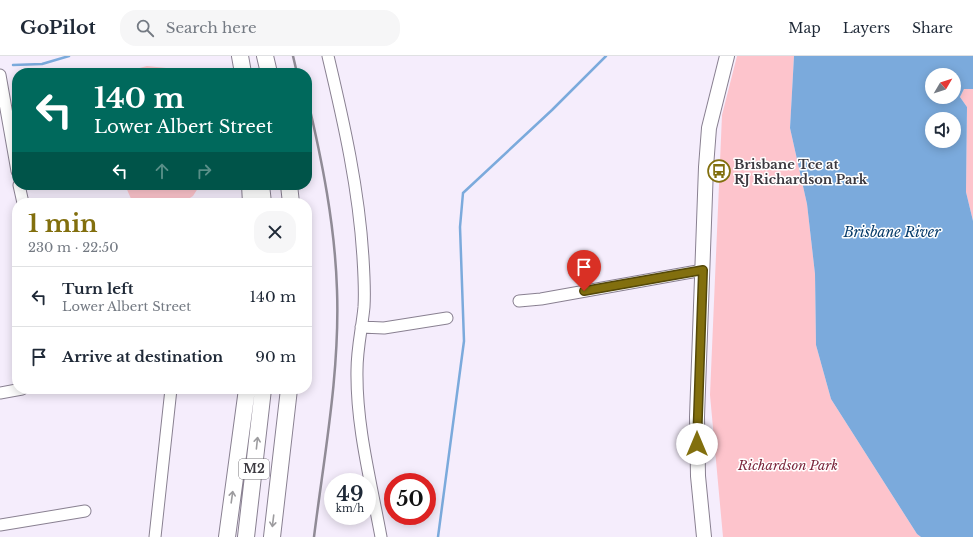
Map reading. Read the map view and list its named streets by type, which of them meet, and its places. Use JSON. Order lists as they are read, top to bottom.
{
  "streets": {
    "highway": ["M2"]
  },
  "water": ["Brisbane River"],
  "parks": ["Richardson Park"],
  "places": {
    "bus stop": ["Brisbane Tce at RJ Richardson Park"]
  },
  "north": "top right",
  "page": {
    "header": "GoPilot",
    "search": "Search here",
    "nav": ["Map", "Layers", "Share"],
    "turn": ["140 m", "Lower Albert Street"],
    "heading": ["1 min", "230 m · 22:50"],
    "list": [
      {
        "name": "Turn left",
        "note": "Lower Albert Street",
        "value": "140 m"
      },
      {
        "name": "Arrive at destination",
        "value": "90 m"
      }
    ],
    "speed": "49 km/h",
    "limit": "50"
  }
}
